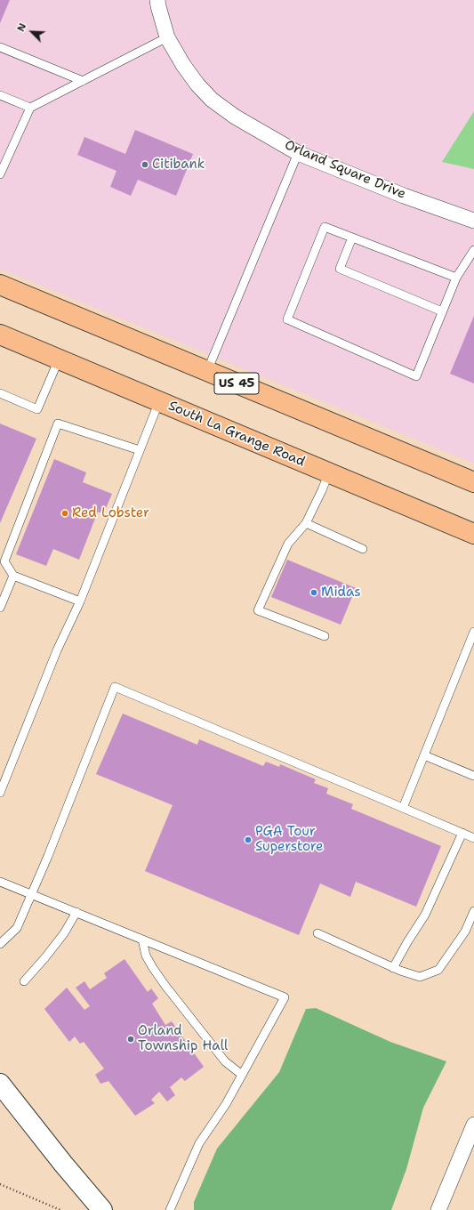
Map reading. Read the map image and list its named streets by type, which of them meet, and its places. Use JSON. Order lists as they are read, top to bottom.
{
  "streets": {
    "highway": ["US 45", "South La Grange Road"],
    "street": ["Orland Square Drive"]
  },
  "places": [
    "Citibank",
    "Red Lobster",
    "Midas",
    "PGA Tour Superstore",
    "Orland Township Hall"
  ],
  "north": "top left"
}
